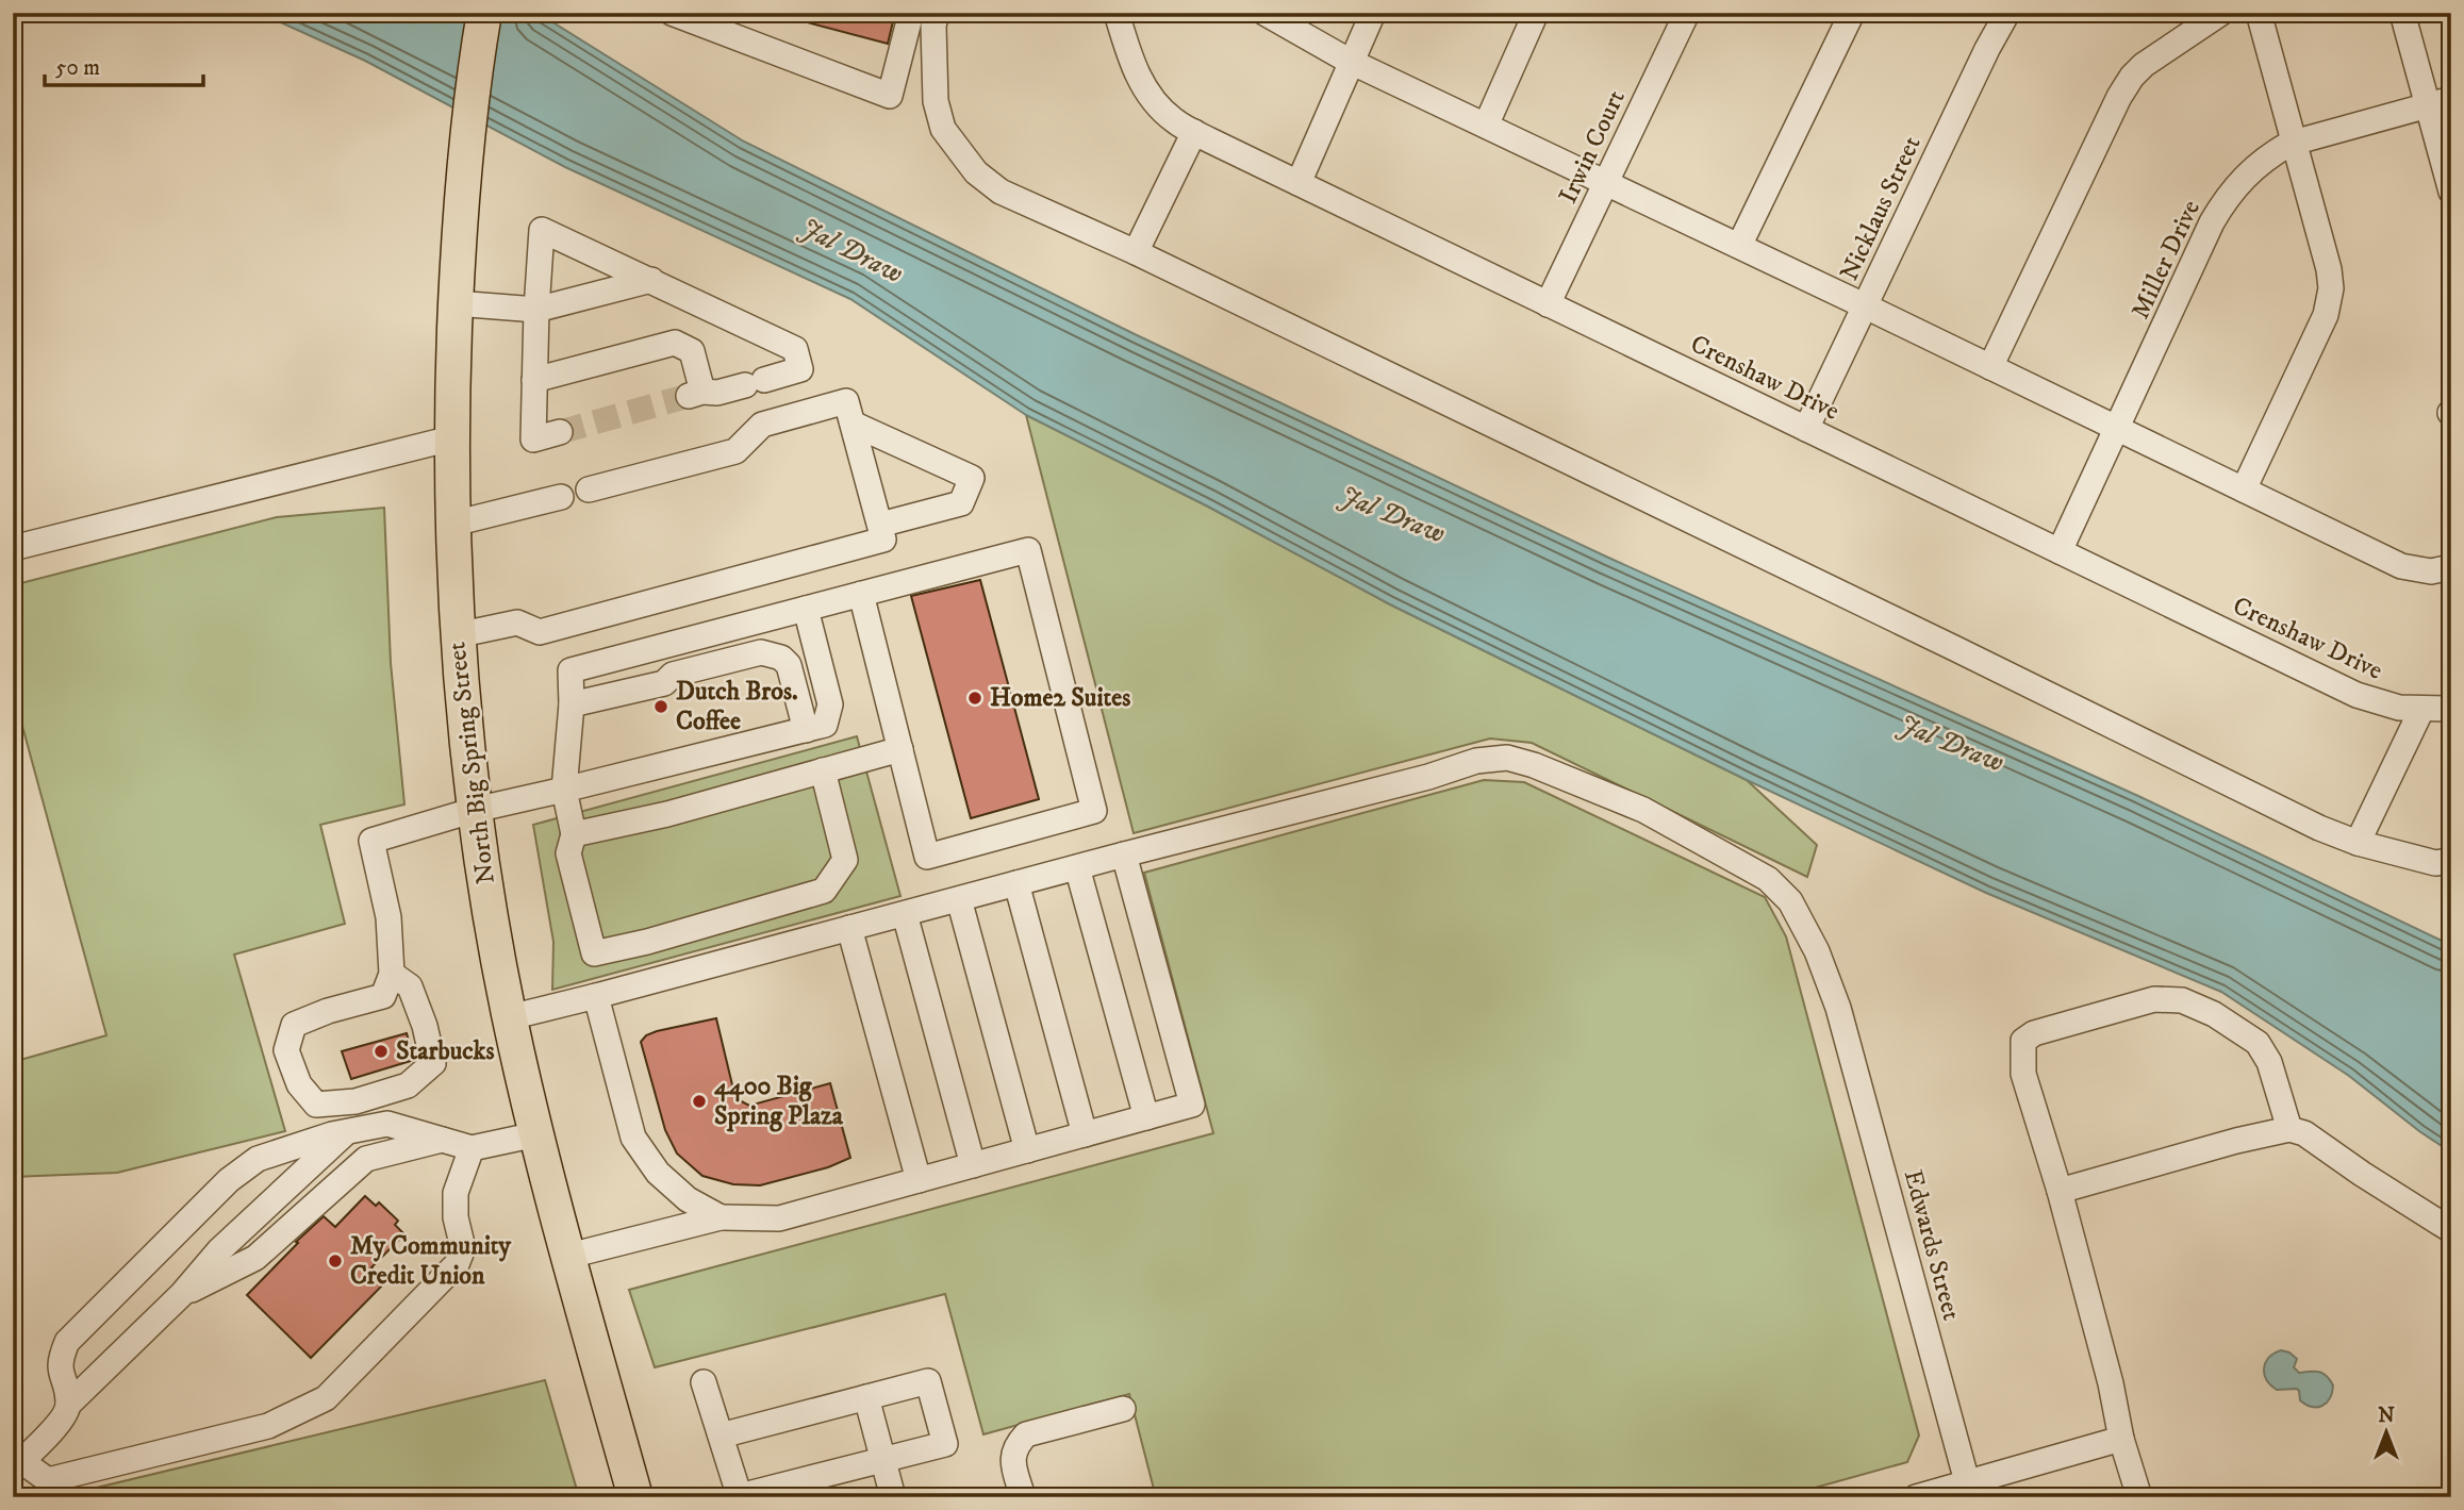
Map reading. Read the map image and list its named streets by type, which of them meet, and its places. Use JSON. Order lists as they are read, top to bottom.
{
  "streets": {
    "highway": ["North Big Spring Street"],
    "street": [
      "Irwin Court",
      "Nicklaus Street",
      "Miller Drive",
      "Crenshaw Drive",
      "Edwards Street"
    ]
  },
  "crossings": [
    ["Irwin Court", "Crenshaw Drive"],
    ["Nicklaus Street", "Crenshaw Drive"],
    ["Miller Drive", "Crenshaw Drive"],
    ["North Big Spring Street", "Edwards Street"]
  ],
  "water": ["Jal Draw"],
  "places": [
    "Home2 Suites",
    "Dutch Bros. Coffee",
    "Starbucks",
    "4400 Big Spring Plaza",
    "My Community Credit Union"
  ],
  "scale_bar": "50 m",
  "north": "top"
}
